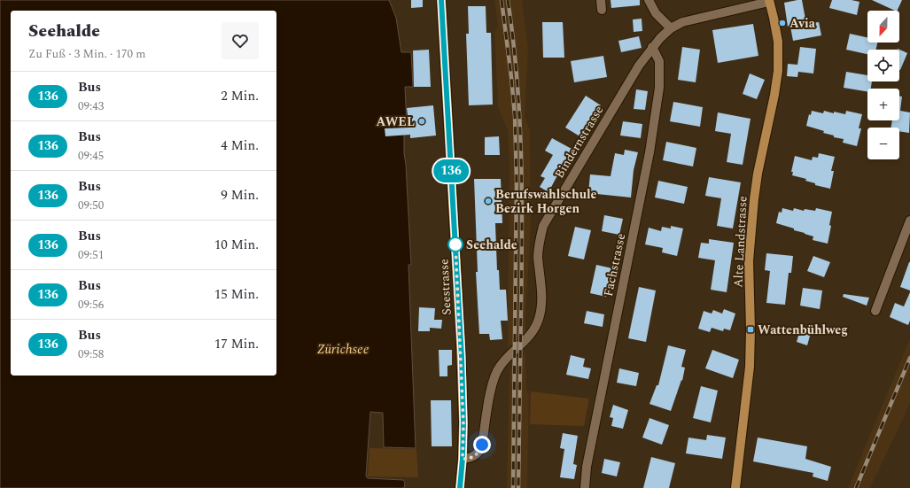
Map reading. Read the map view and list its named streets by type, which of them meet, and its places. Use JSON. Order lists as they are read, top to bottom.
{
  "streets": {
    "main road": ["Alte Landstrasse", "Seestrasse"],
    "street": ["Bindernstrasse", "Fachstrasse"]
  },
  "crossings": [
    ["Bindernstrasse", "Alte Landstrasse"],
    ["Bindernstrasse", "Fachstrasse"],
    ["Bindernstrasse", "Seestrasse"]
  ],
  "water": ["Zürichsee"],
  "places": {
    "other": [
      "Avia",
      "AWEL",
      "Berufswahlschule Bezirk Horgen",
      "Seehalde"
    ],
    "transit": ["Wattenbühlweg"]
  },
  "lines": ["bus line 136"],
  "north": "bottom",
  "page": {
    "on_map": "136",
    "map_buttons": ["+", "−"],
    "heading": ["Seehalde", "Zu Fuß · 3 Min. · 170 m"],
    "list": [
      {
        "mark": "136",
        "name": "Bus",
        "note": "09:43",
        "value": "2 Min."
      },
      {
        "mark": "136",
        "name": "Bus",
        "note": "09:45",
        "value": "4 Min."
      },
      {
        "mark": "136",
        "name": "Bus",
        "note": "09:50",
        "value": "9 Min."
      },
      {
        "mark": "136",
        "name": "Bus",
        "note": "09:51",
        "value": "10 Min."
      },
      {
        "mark": "136",
        "name": "Bus",
        "note": "09:56",
        "value": "15 Min."
      },
      {
        "mark": "136",
        "name": "Bus",
        "note": "09:58",
        "value": "17 Min."
      }
    ]
  }
}
